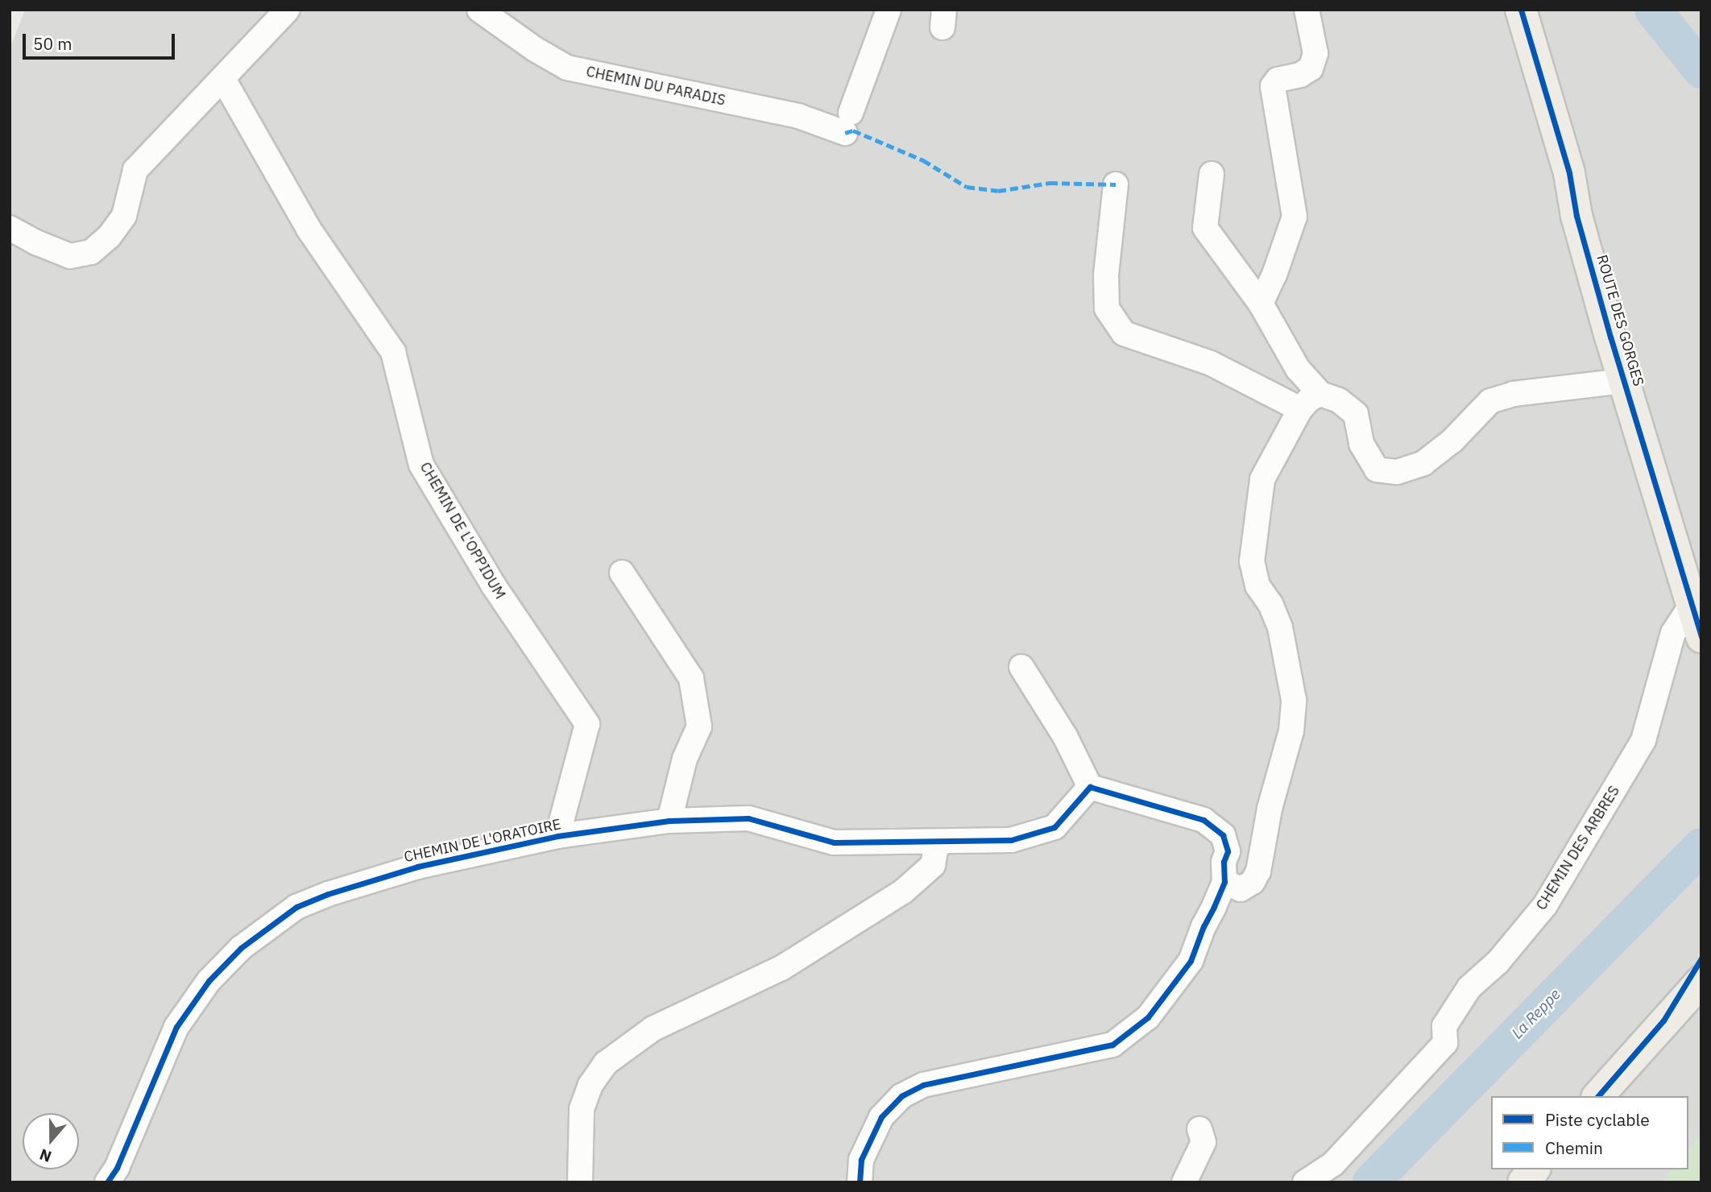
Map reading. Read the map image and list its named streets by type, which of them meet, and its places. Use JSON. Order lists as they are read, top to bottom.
{
  "streets": {
    "main road": ["ROUTE DES GORGES"],
    "street": [
      "CHEMIN DU PARADIS",
      "CHEMIN DE L'OPPIDUM",
      "CHEMIN DE L'ORATOIRE",
      "CHEMIN DES ARBRES"
    ]
  },
  "crossings": [
    ["ROUTE DES GORGES", "CHEMIN DES ARBRES"],
    ["CHEMIN DE L'OPPIDUM", "CHEMIN DE L'ORATOIRE"]
  ],
  "water": ["La Reppe"],
  "legend": ["Piste cyclable", "Chemin"],
  "scale_bar": "50 m",
  "north": "bottom"
}
